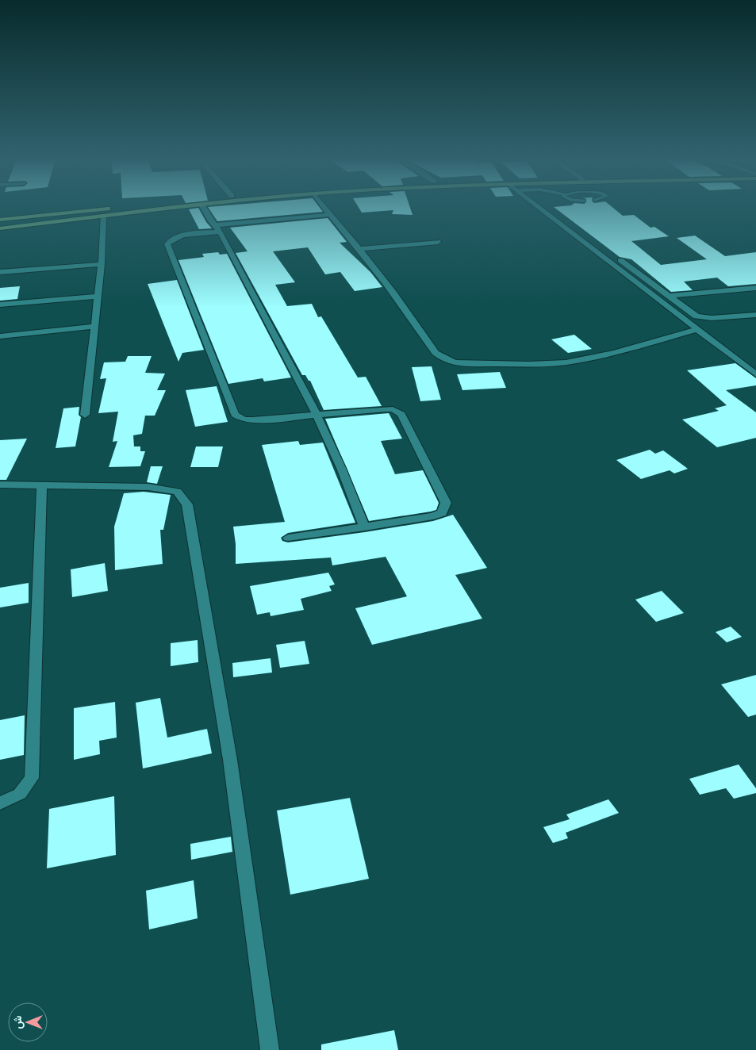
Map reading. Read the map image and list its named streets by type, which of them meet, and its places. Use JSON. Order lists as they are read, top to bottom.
{
  "north": "left"
}
